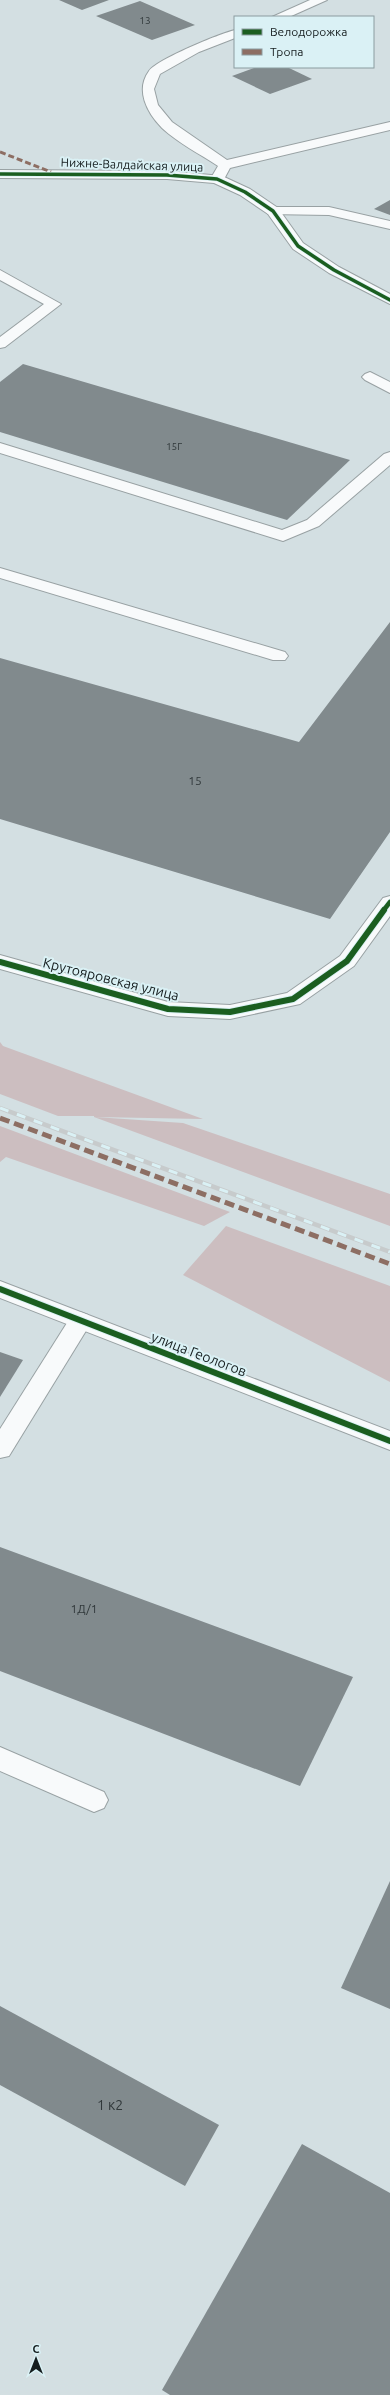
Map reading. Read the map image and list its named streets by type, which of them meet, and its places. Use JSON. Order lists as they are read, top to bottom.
{
  "streets": {
    "street": ["Нижне-Валдайская улица", "Крутояровская улица", "улица Геологов"]
  },
  "house_numbers": [
    "13",
    "15Г",
    "15",
    "1Д/1",
    "1 к2"
  ],
  "legend": ["Велодорожка", "Тропа"],
  "north": "top"
}
